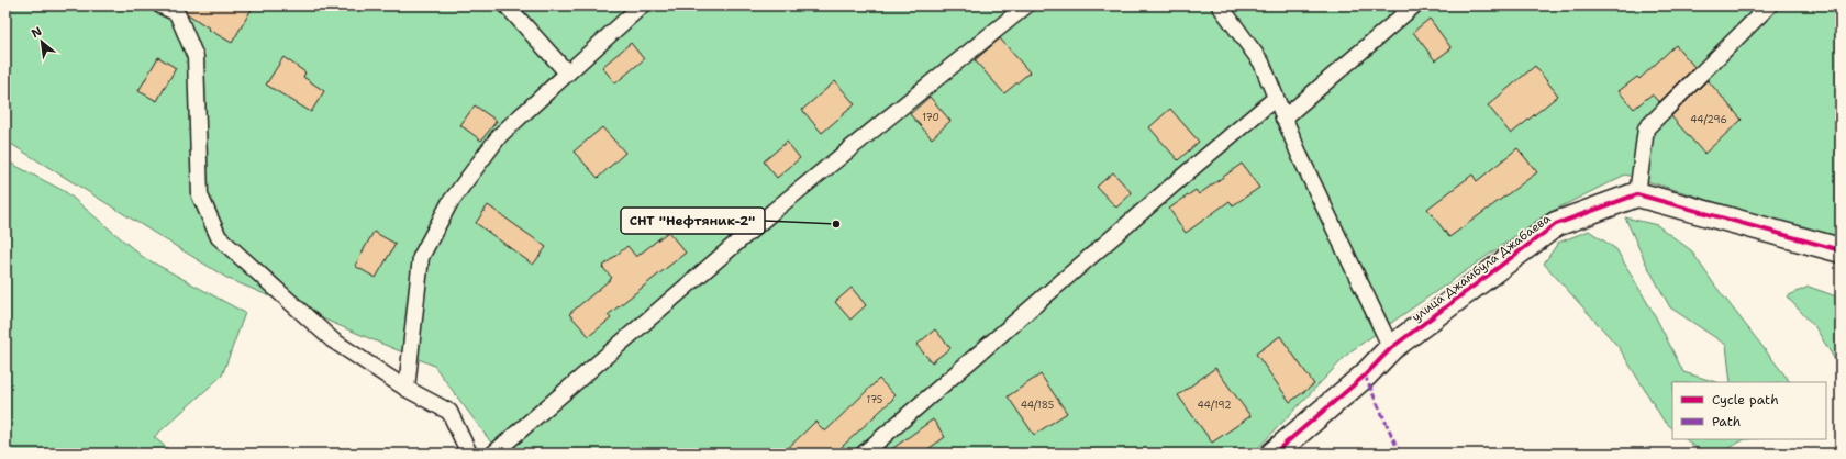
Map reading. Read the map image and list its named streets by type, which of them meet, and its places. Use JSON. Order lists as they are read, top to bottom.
{
  "streets": {
    "street": ["улица Джамбула Джабаева"]
  },
  "places": ["СНТ \"Нефтяник-2\""],
  "house_numbers": [
    "170",
    "44/296",
    "175",
    "44/185",
    "44/192"
  ],
  "legend": ["Cycle path", "Path"],
  "north": "top left"
}
